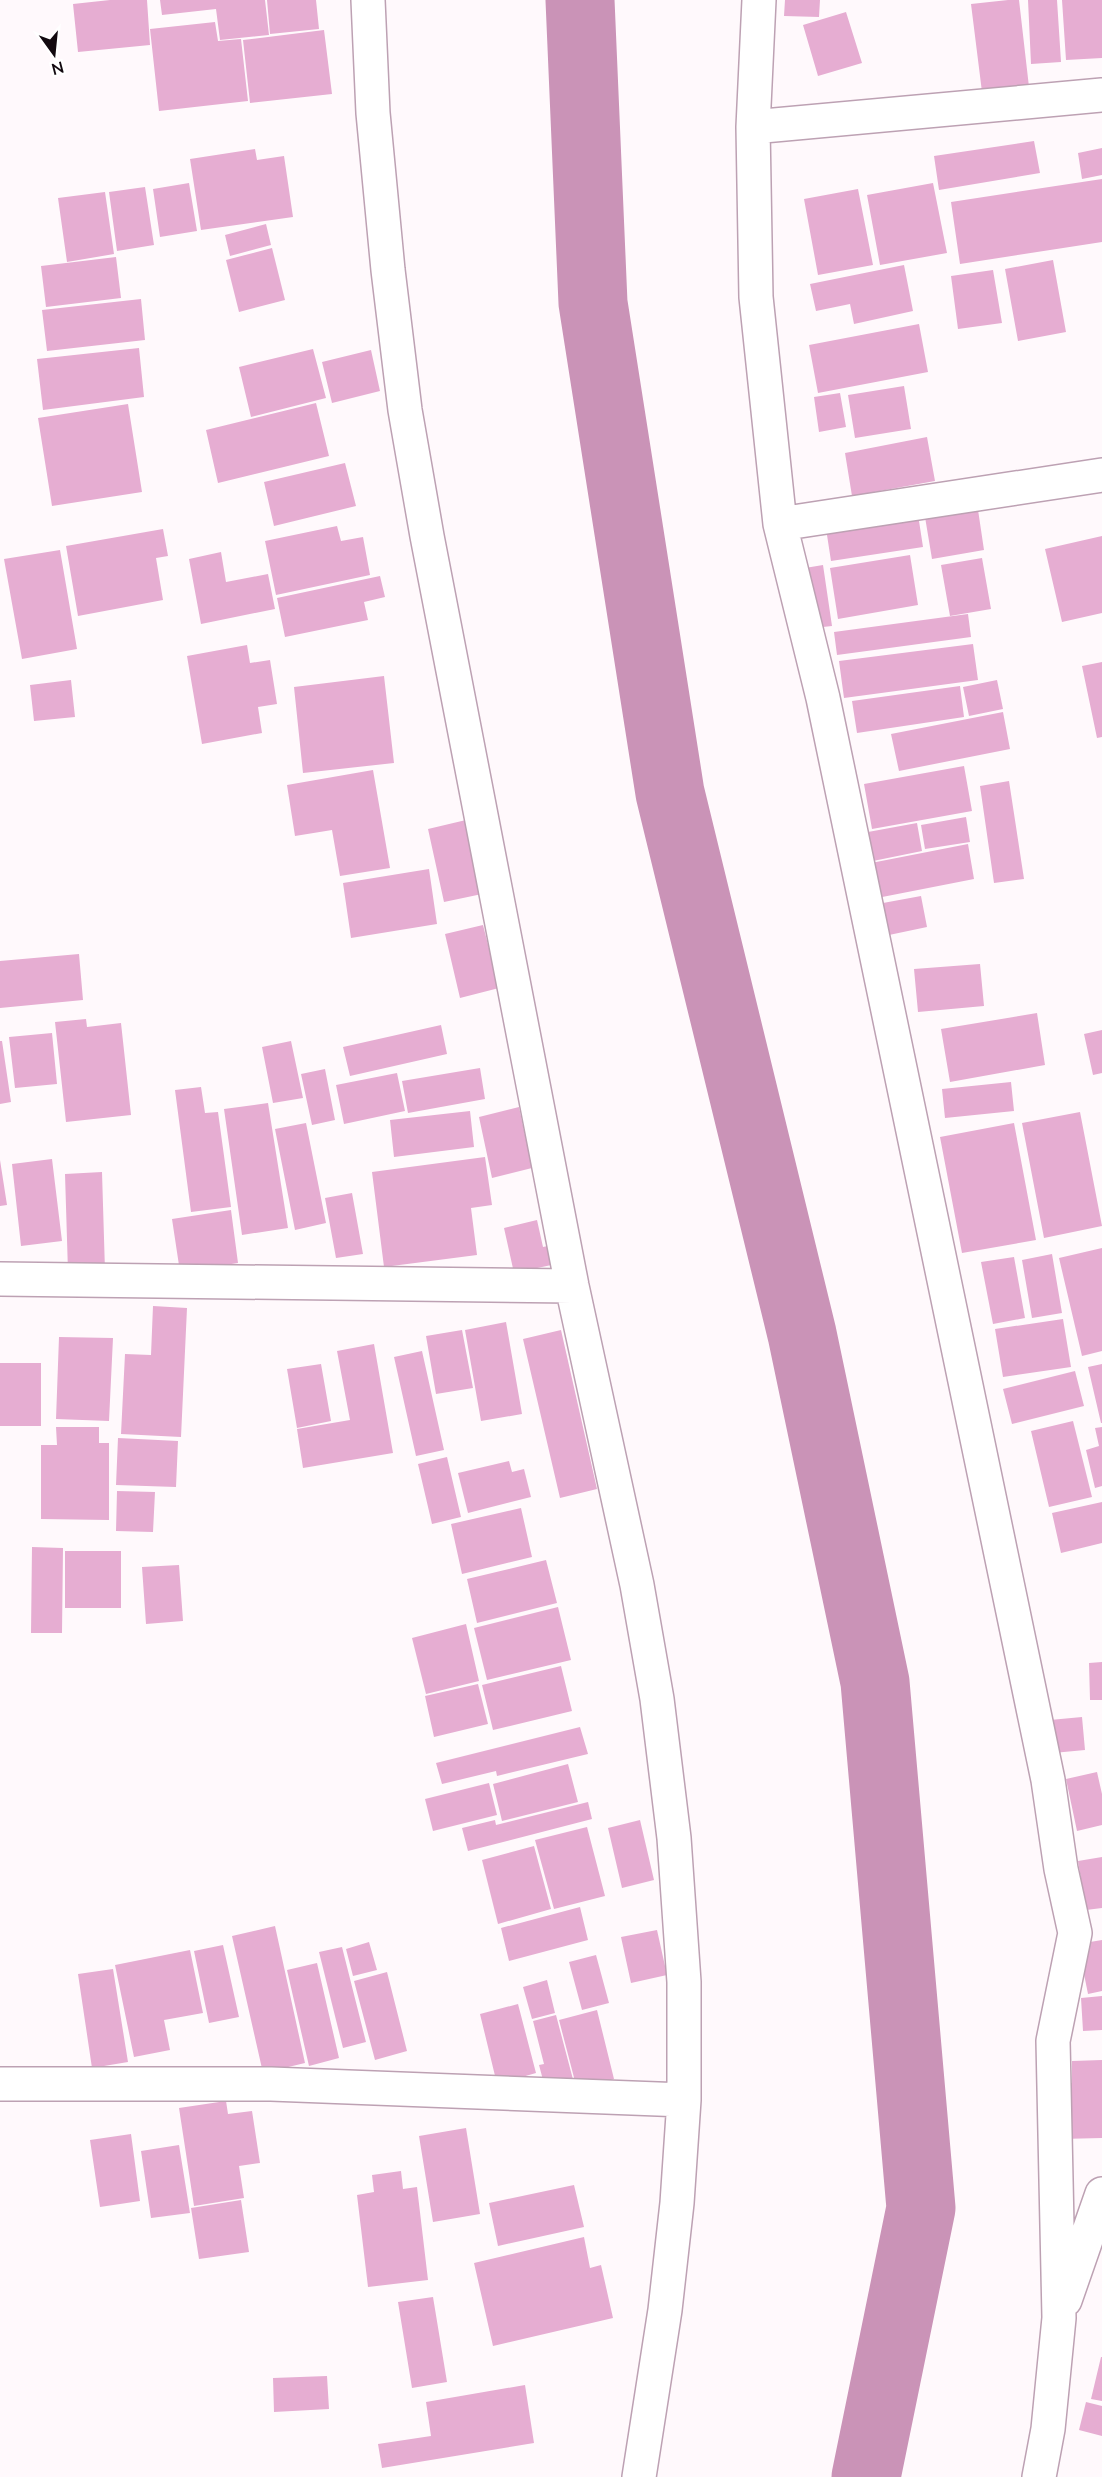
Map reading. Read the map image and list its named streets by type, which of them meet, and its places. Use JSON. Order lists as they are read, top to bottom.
{
  "north": "bottom"
}
